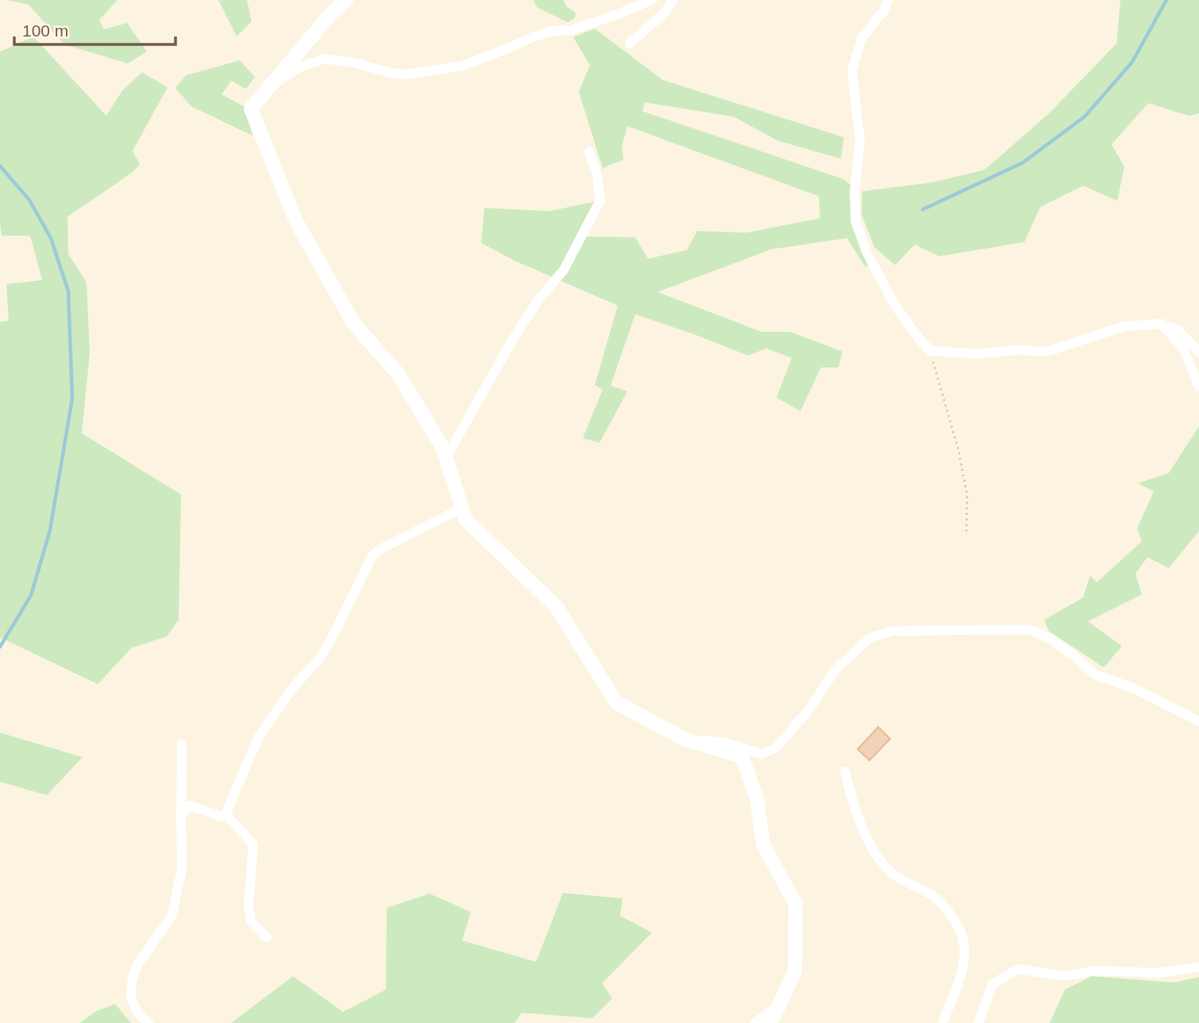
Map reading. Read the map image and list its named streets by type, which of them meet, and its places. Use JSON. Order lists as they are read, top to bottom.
{
  "scale_bar": "100 m"
}
